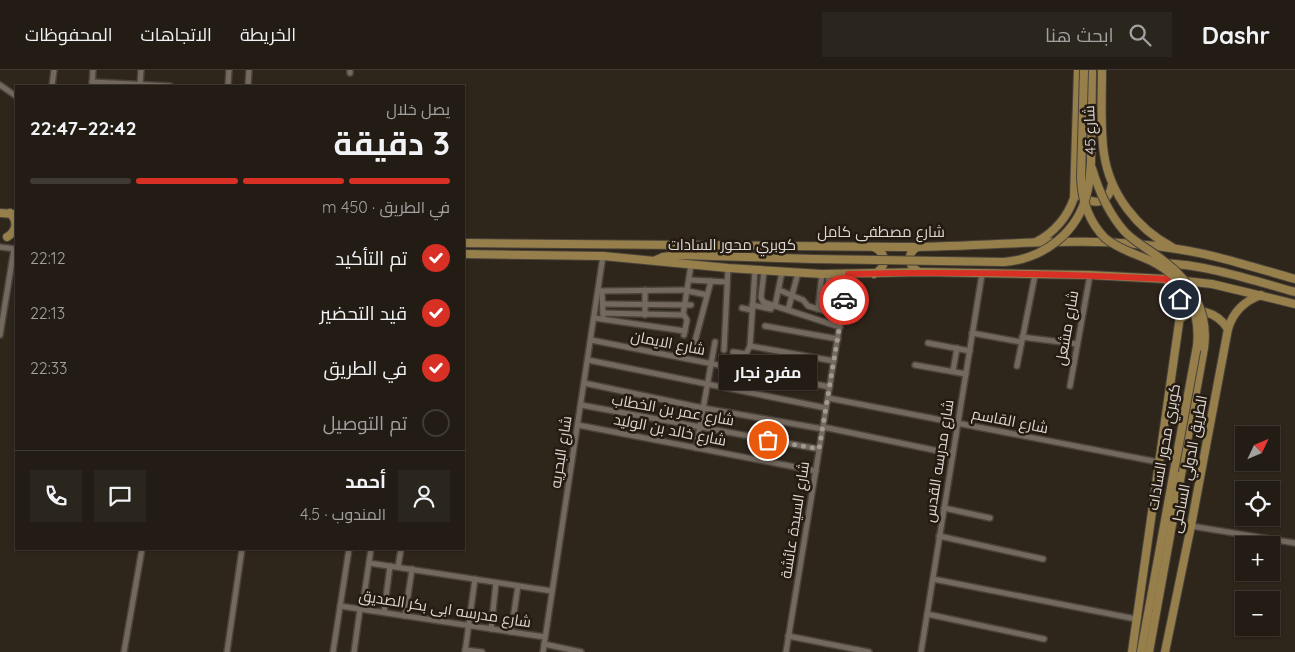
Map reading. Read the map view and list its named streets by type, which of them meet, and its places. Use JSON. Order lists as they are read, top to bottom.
{
  "streets": {
    "main road": [
      "شارع 45",
      "شارع مصطفى كامل",
      "كوبري محور السادات",
      "الطريق الدولي الساحلى"
    ],
    "street": [
      "شارع مشعل",
      "شارع الايمان",
      "شارع عمر بن الخطاب",
      "شارع القاسم",
      "شارع خالد بن الوليد",
      "شارع البحريه",
      "شارع مدرسه القدس",
      "شارع السيدة عائشة",
      "شارع مدرسه ابى بكر الصديق"
    ]
  },
  "crossings": [
    ["شارع 45", "شارع مصطفى كامل"],
    ["شارع الايمان", "شارع البحريه"],
    ["شارع الايمان", "شارع السيدة عائشة"],
    ["شارع عمر بن الخطاب", "شارع البحريه"],
    ["شارع عمر بن الخطاب", "شارع السيدة عائشة"],
    ["شارع القاسم", "شارع مدرسه القدس"],
    ["شارع القاسم", "الطريق الدولي الساحلى"],
    ["شارع القاسم", "شارع السيدة عائشة"],
    ["شارع خالد بن الوليد", "شارع البحريه"],
    ["شارع خالد بن الوليد", "شارع السيدة عائشة"],
    ["شارع البحريه", "شارع مدرسه ابى بكر الصديق"]
  ],
  "places": ["مفرح نجار"],
  "north": "top right",
  "page": {
    "header": "Dashr",
    "search": "ابحث هنا",
    "nav": ["الخريطة", "الاتجاهات", "المحفوظات"],
    "heading": ["3 دقيقة", "يصل خلال", "22:42–22:47"],
    "panel": ["أحمد", "المندوب · 4.5"],
    "bar": "في الطريق · 450 m",
    "list": [
      ["تم التأكيد", "22:12"],
      ["قيد التحضير", "22:13"],
      ["في الطريق", "22:33"],
      "تم التوصيل"
    ],
    "bubble": "مفرح نجار",
    "map_buttons": ["+", "−"]
  }
}
